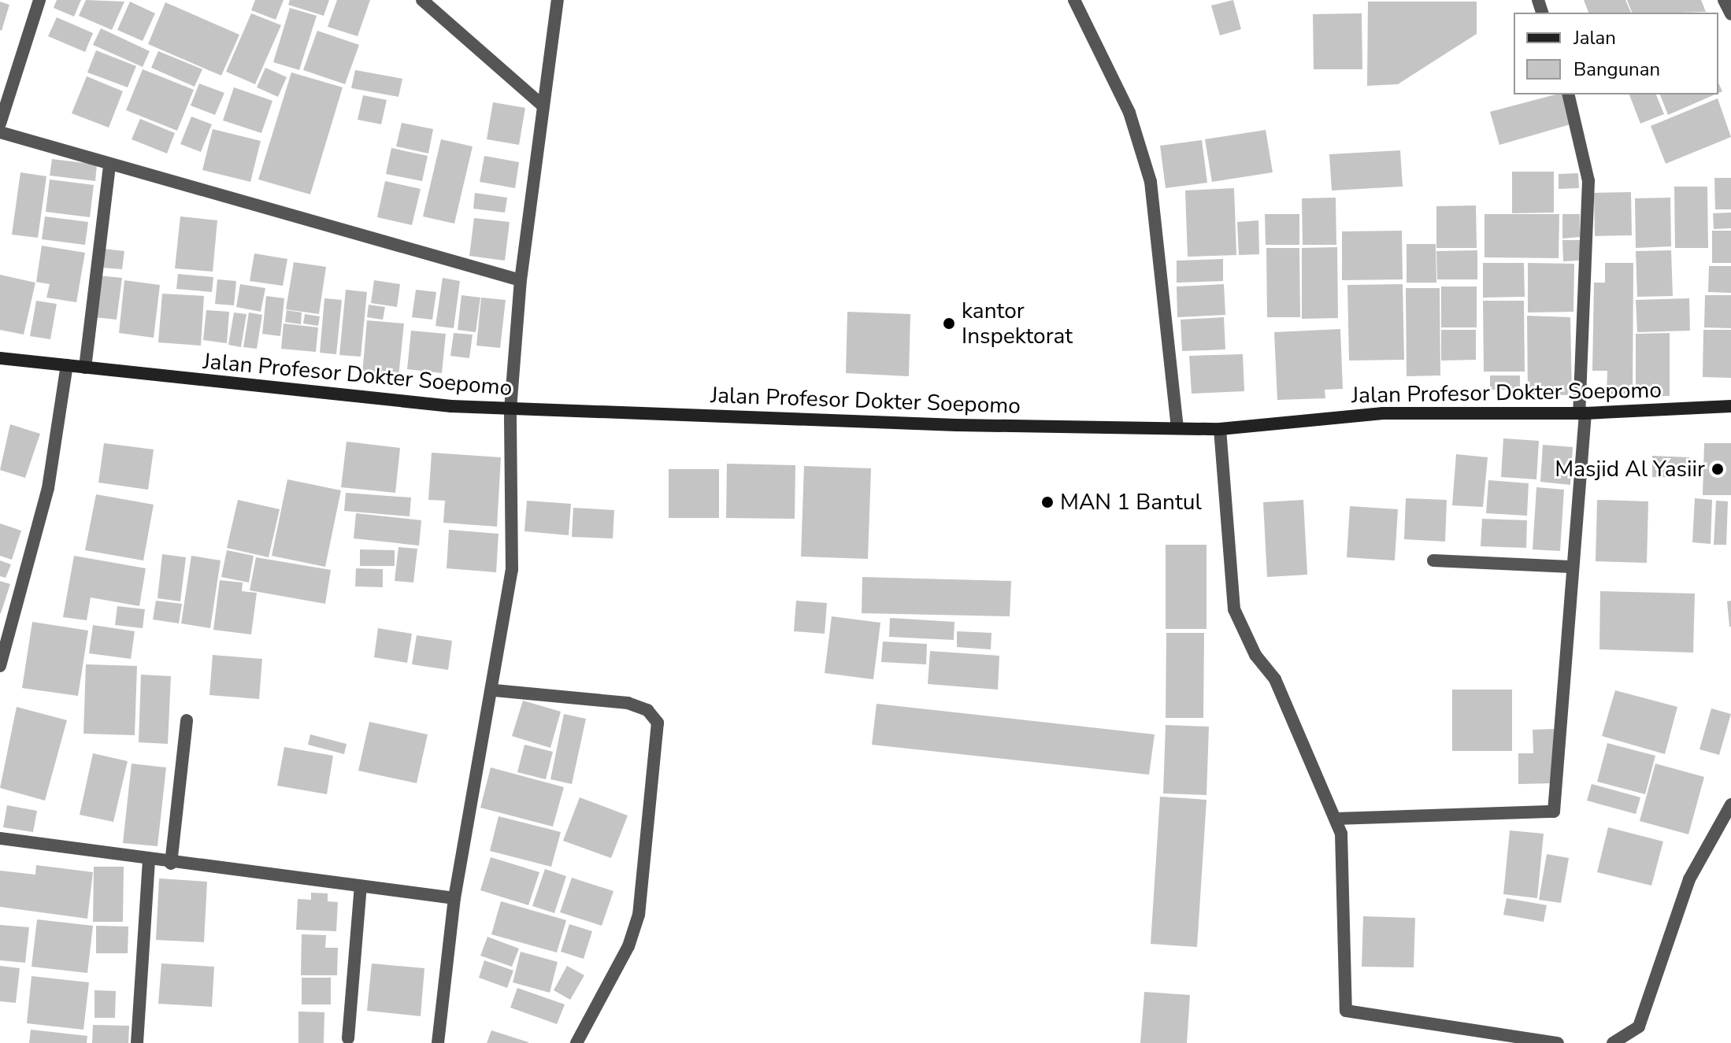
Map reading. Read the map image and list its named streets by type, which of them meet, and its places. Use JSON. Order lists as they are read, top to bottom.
{
  "streets": {
    "main road": ["Jalan Profesor Dokter Soepomo"]
  },
  "places": ["kantor Inspektorat", "Masjid Al Yasiir", "MAN 1 Bantul"],
  "legend": ["Jalan", "Bangunan"]
}
